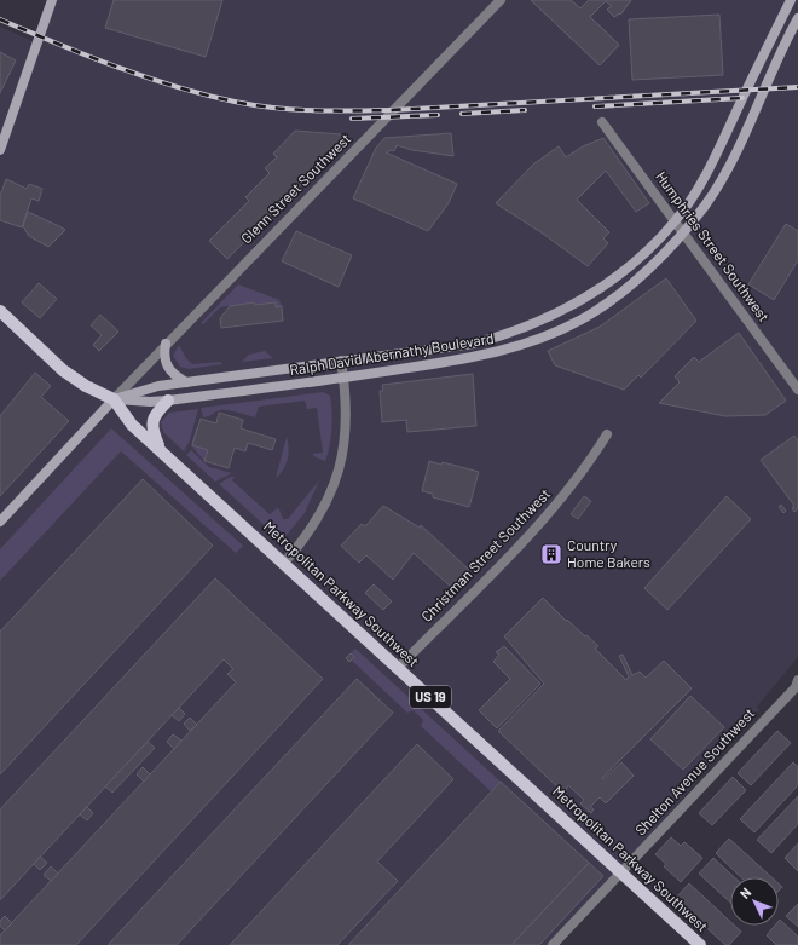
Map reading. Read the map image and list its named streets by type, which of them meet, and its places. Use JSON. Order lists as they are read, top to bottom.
{
  "streets": {
    "main road": ["Ralph David Abernathy Boulevard", "Metropolitan Parkway Southwest", "US 19"],
    "street": [
      "Glenn Street Southwest",
      "Humphries Street Southwest",
      "Christman Street Southwest",
      "Shelton Avenue Southwest"
    ]
  },
  "crossings": [
    ["Glenn Street Southwest", "Ralph David Abernathy Boulevard"],
    ["Glenn Street Southwest", "Metropolitan Parkway Southwest"],
    ["Humphries Street Southwest", "Ralph David Abernathy Boulevard"],
    ["Ralph David Abernathy Boulevard", "Metropolitan Parkway Southwest"],
    ["Christman Street Southwest", "Metropolitan Parkway Southwest"],
    ["Metropolitan Parkway Southwest", "Shelton Avenue Southwest"]
  ],
  "places": {
    "building": ["Country Home Bakers"]
  },
  "north": "top left"
}
